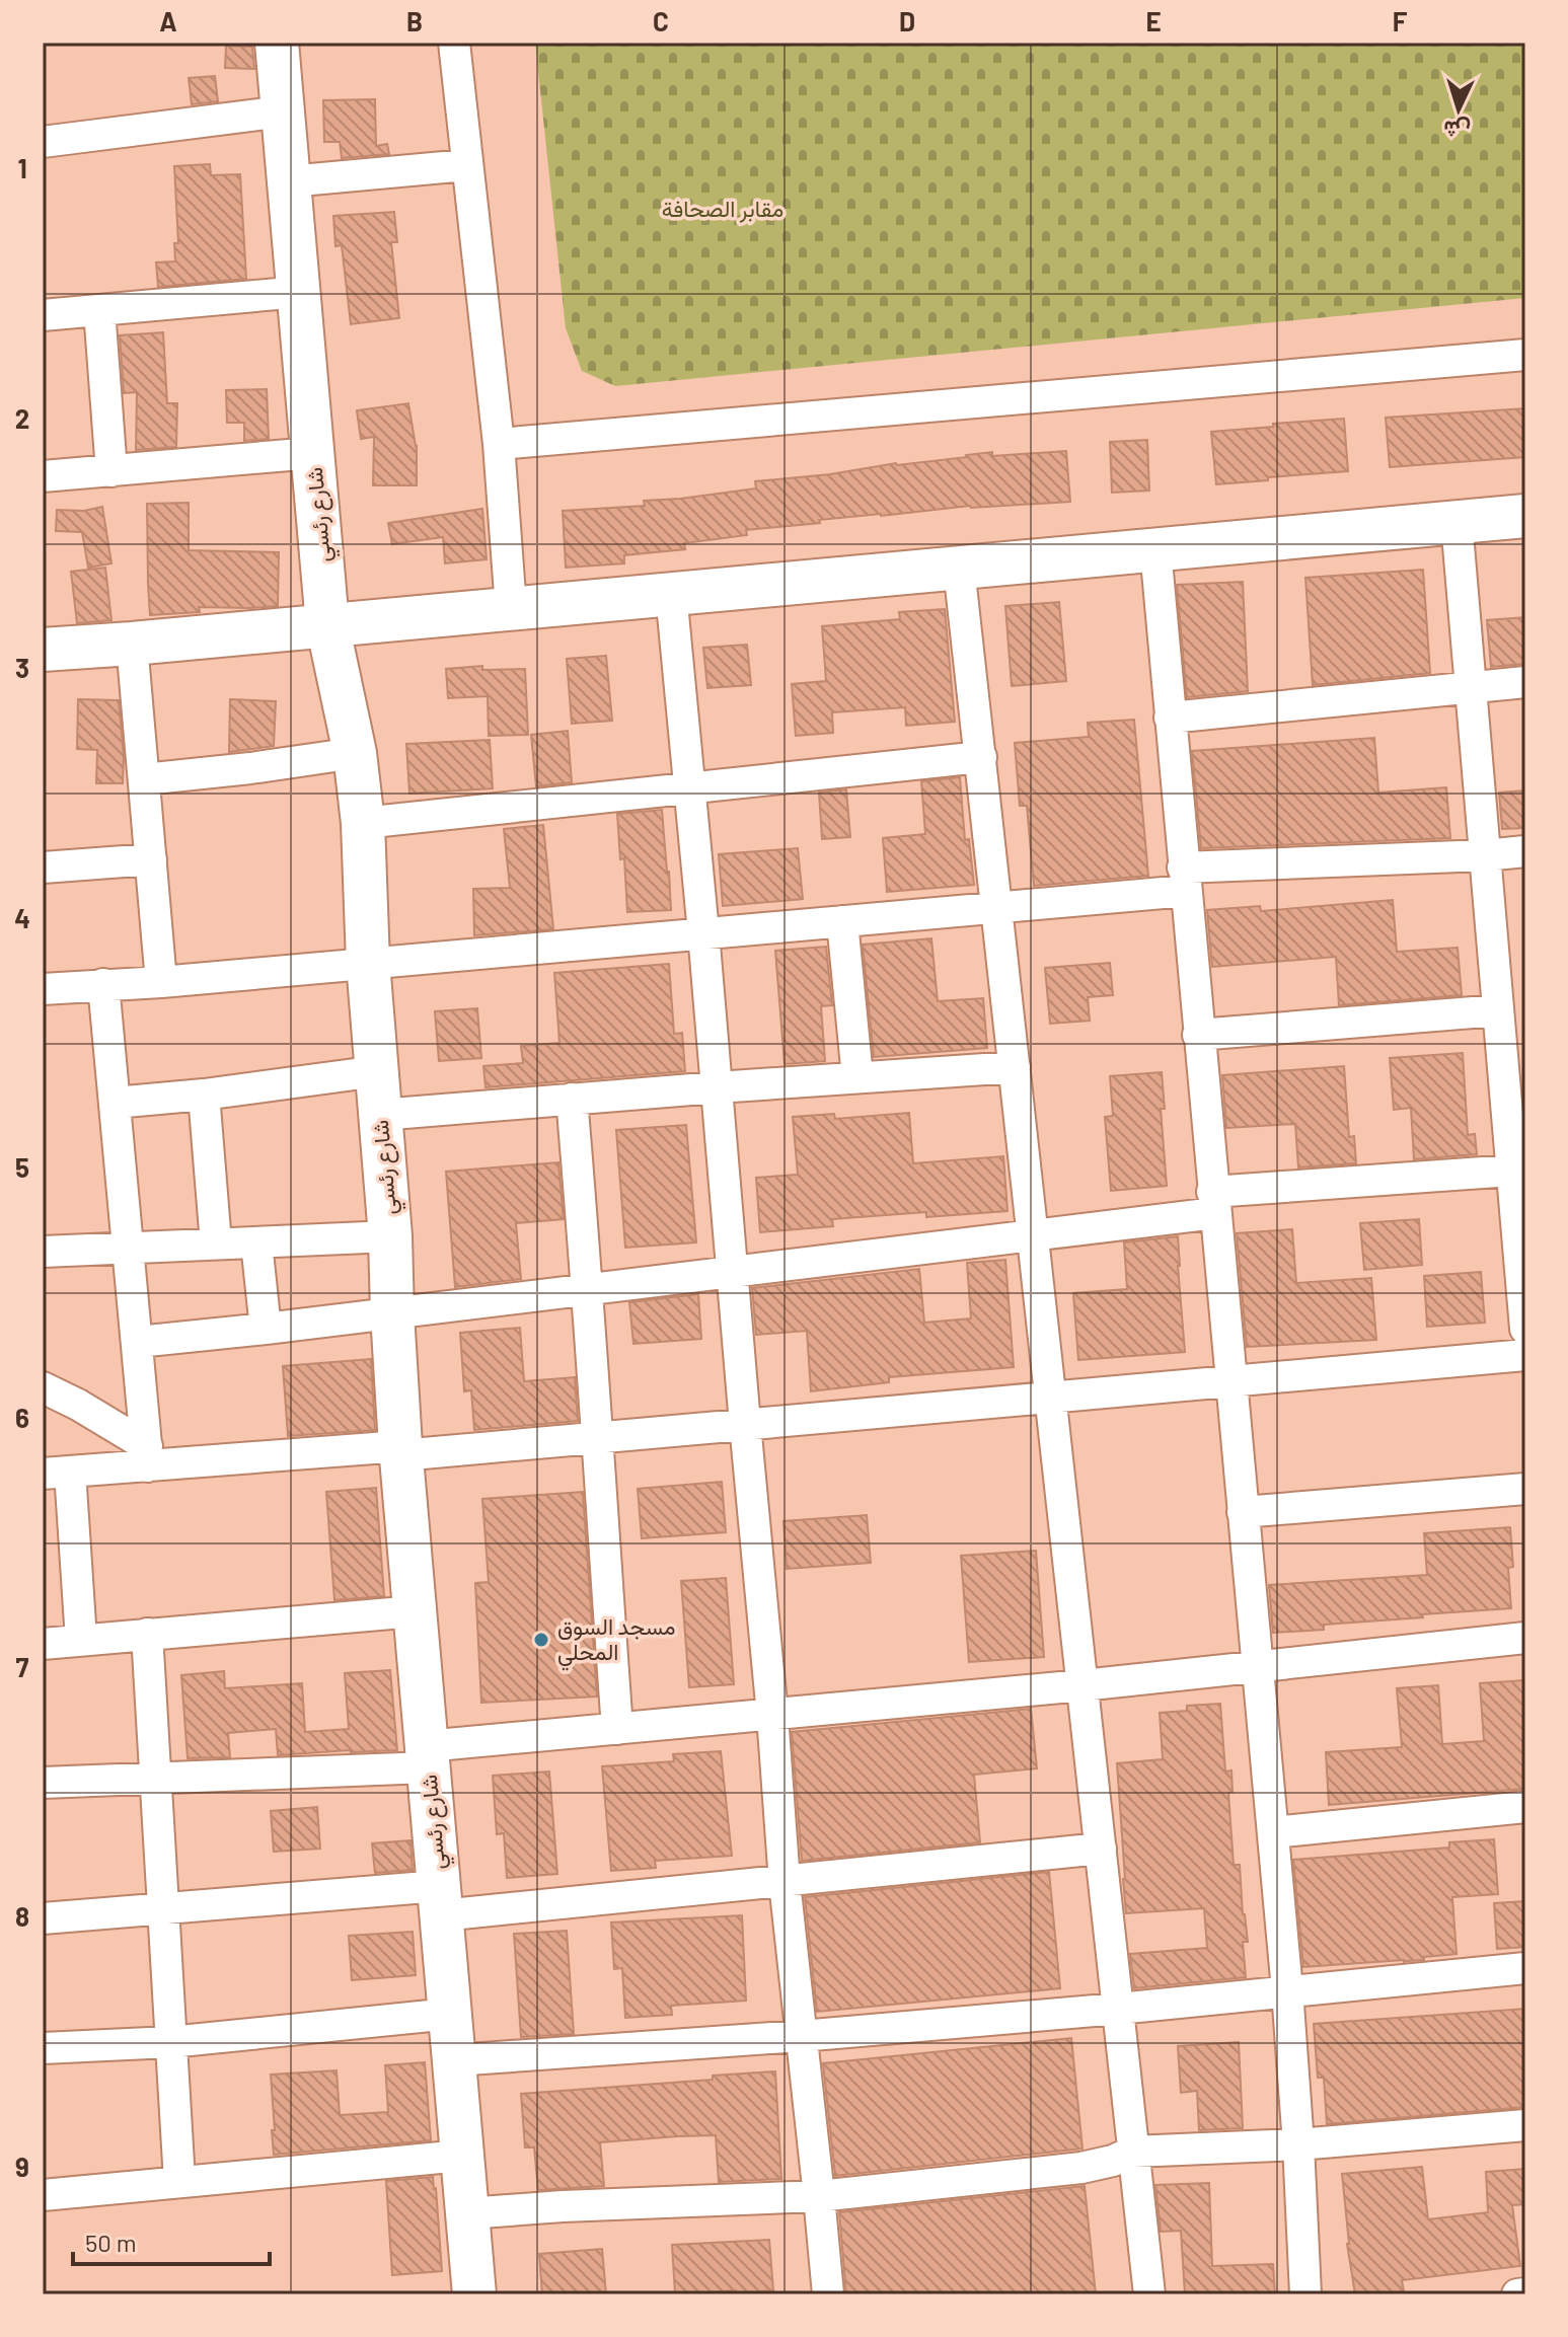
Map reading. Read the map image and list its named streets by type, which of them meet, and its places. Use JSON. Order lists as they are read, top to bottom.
{
  "streets": {
    "street": ["شارع رئسي"]
  },
  "parks": ["مقابر الصحافة"],
  "places": ["مسجد السوق المحلي"],
  "scale_bar": "50 m",
  "north": "bottom",
  "grid": {
    "columns": [
      "A",
      "B",
      "C",
      "D",
      "E",
      "F"
    ],
    "rows": [
      "1",
      "2",
      "3",
      "4",
      "5",
      "6",
      "7",
      "8",
      "9"
    ]
  }
}
